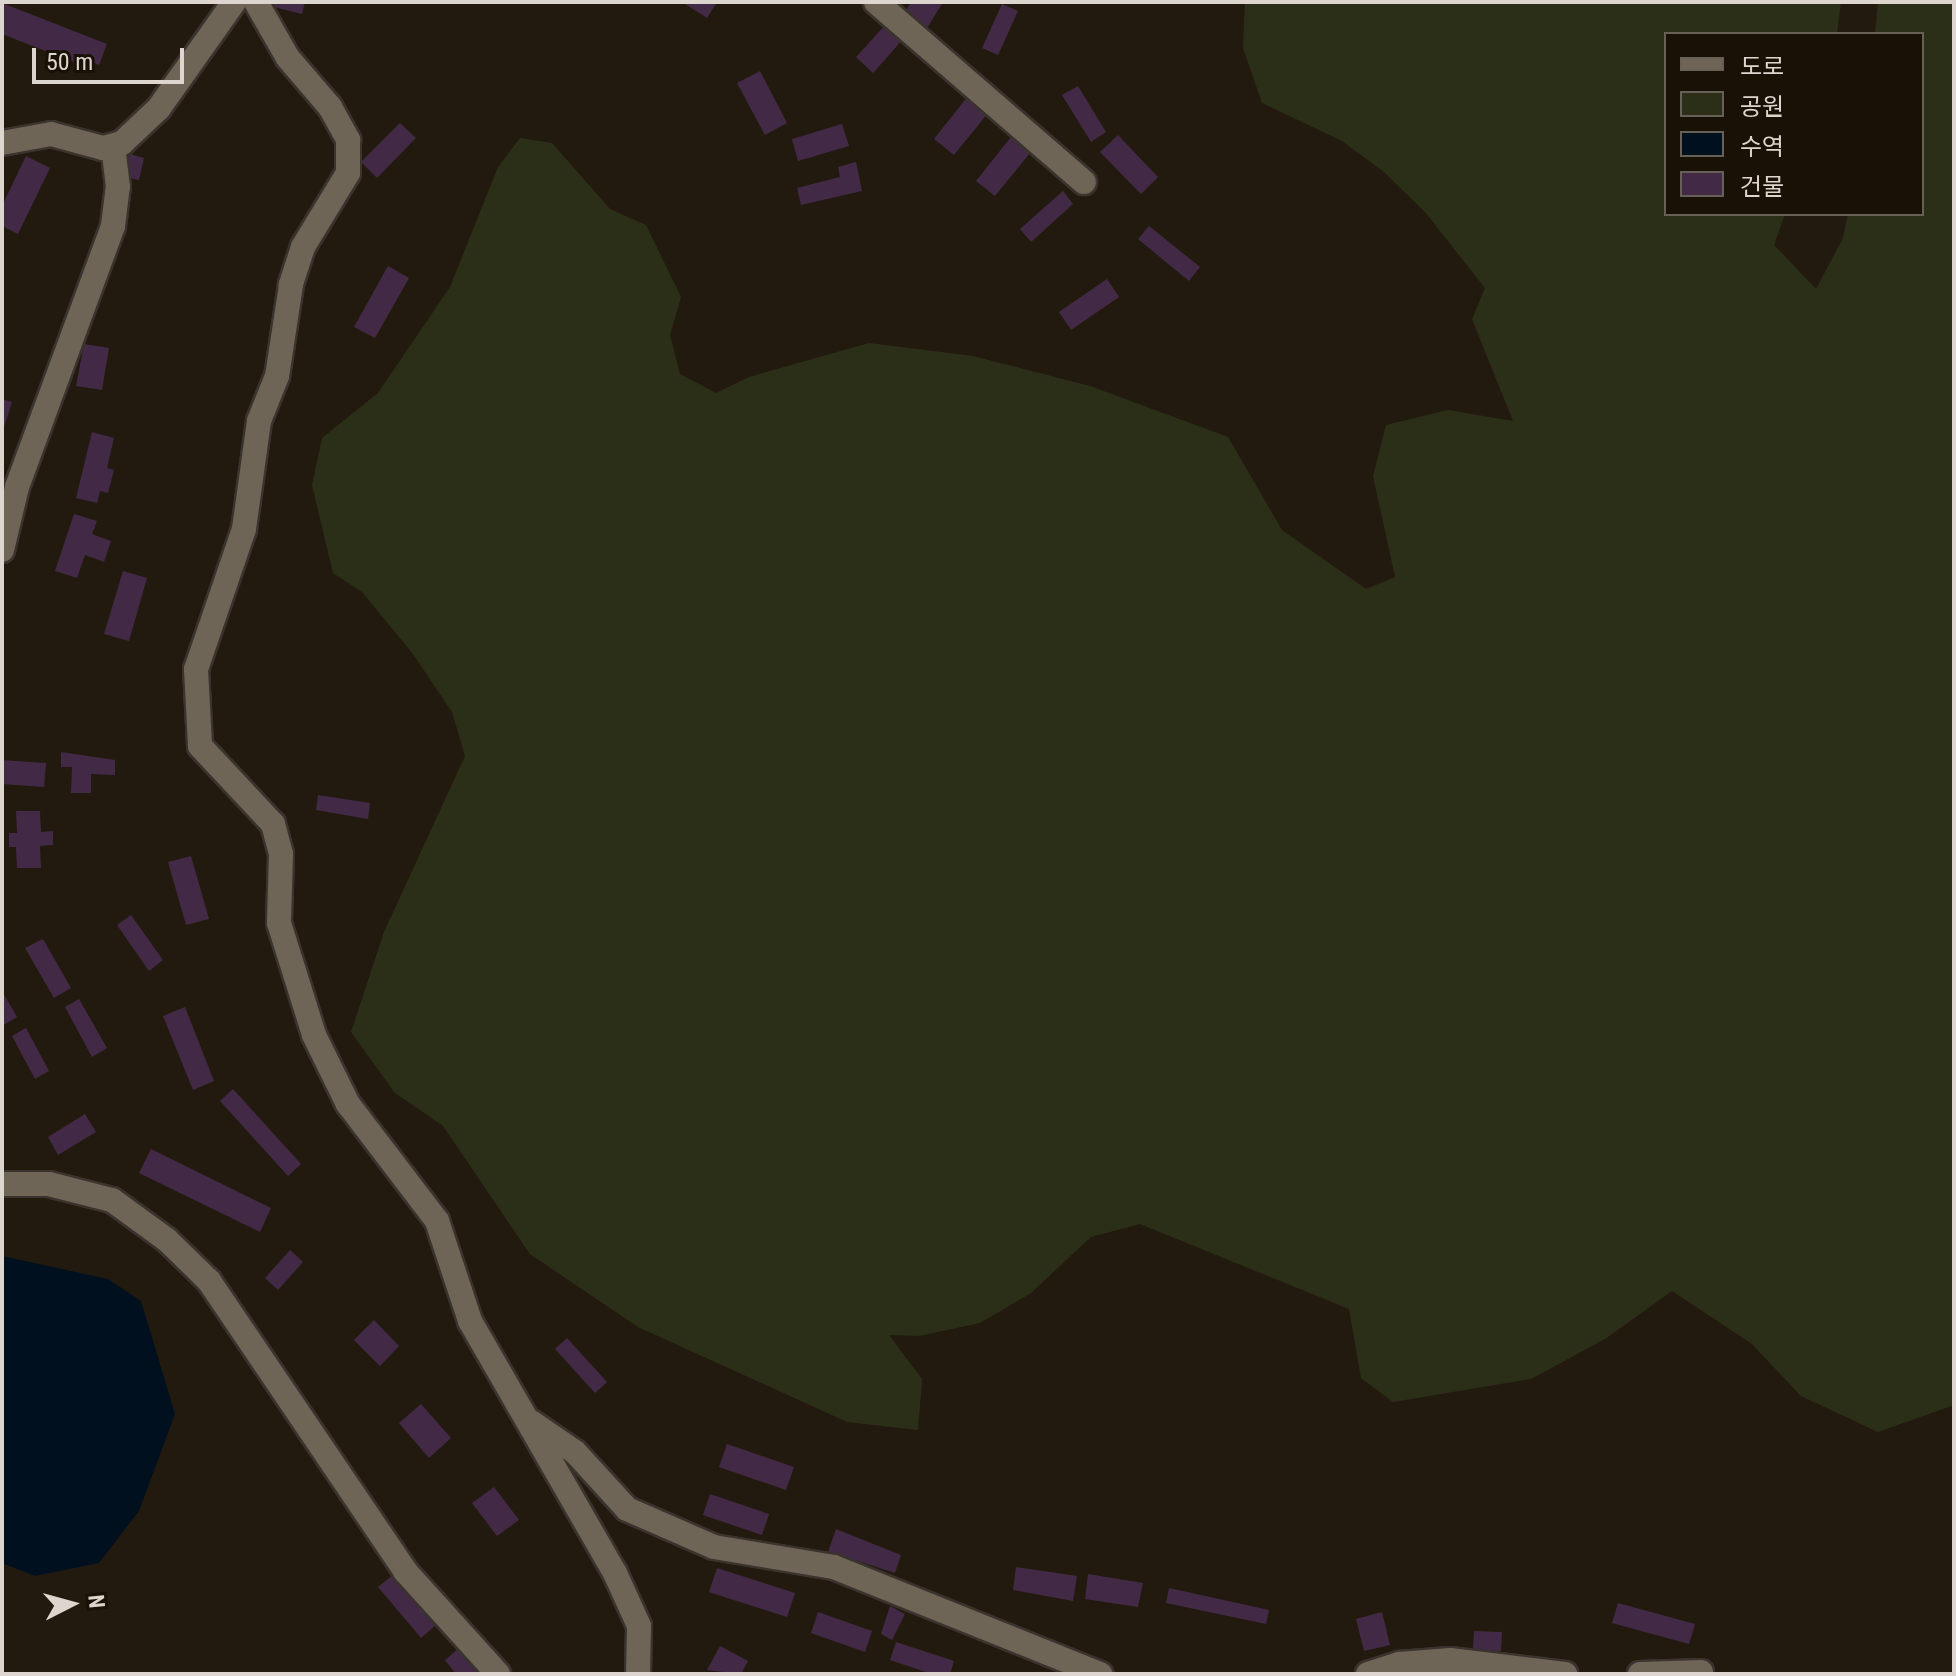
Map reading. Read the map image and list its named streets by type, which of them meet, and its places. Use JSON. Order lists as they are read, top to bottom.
{
  "legend": [
    "도로",
    "공원",
    "수역",
    "건물"
  ],
  "scale_bar": "50 m",
  "north": "right"
}
